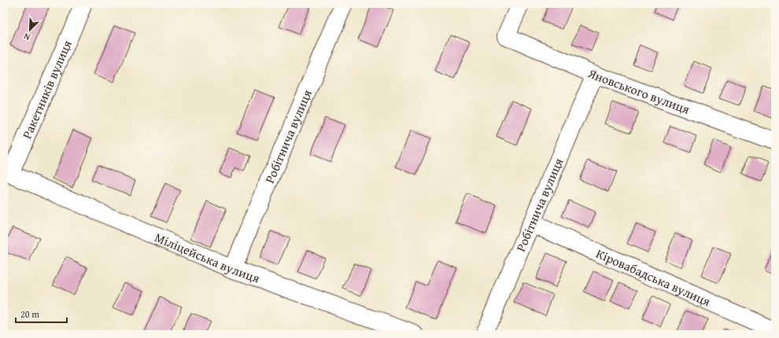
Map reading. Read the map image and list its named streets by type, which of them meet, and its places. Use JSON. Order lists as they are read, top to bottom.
{
  "streets": {
    "street": [
      "Ракетників вулиця",
      "Яновського вулиця",
      "Робітнича вулиця",
      "Міліцейська вулиця",
      "Кіровабадська вулиця"
    ]
  },
  "crossings": [
    ["Ракетників вулиця", "Міліцейська вулиця"],
    ["Яновського вулиця", "Робітнича вулиця"],
    ["Робітнича вулиця", "Міліцейська вулиця"],
    ["Робітнича вулиця", "Кіровабадська вулиця"]
  ],
  "scale_bar": "20 m",
  "north": "bottom left"
}
